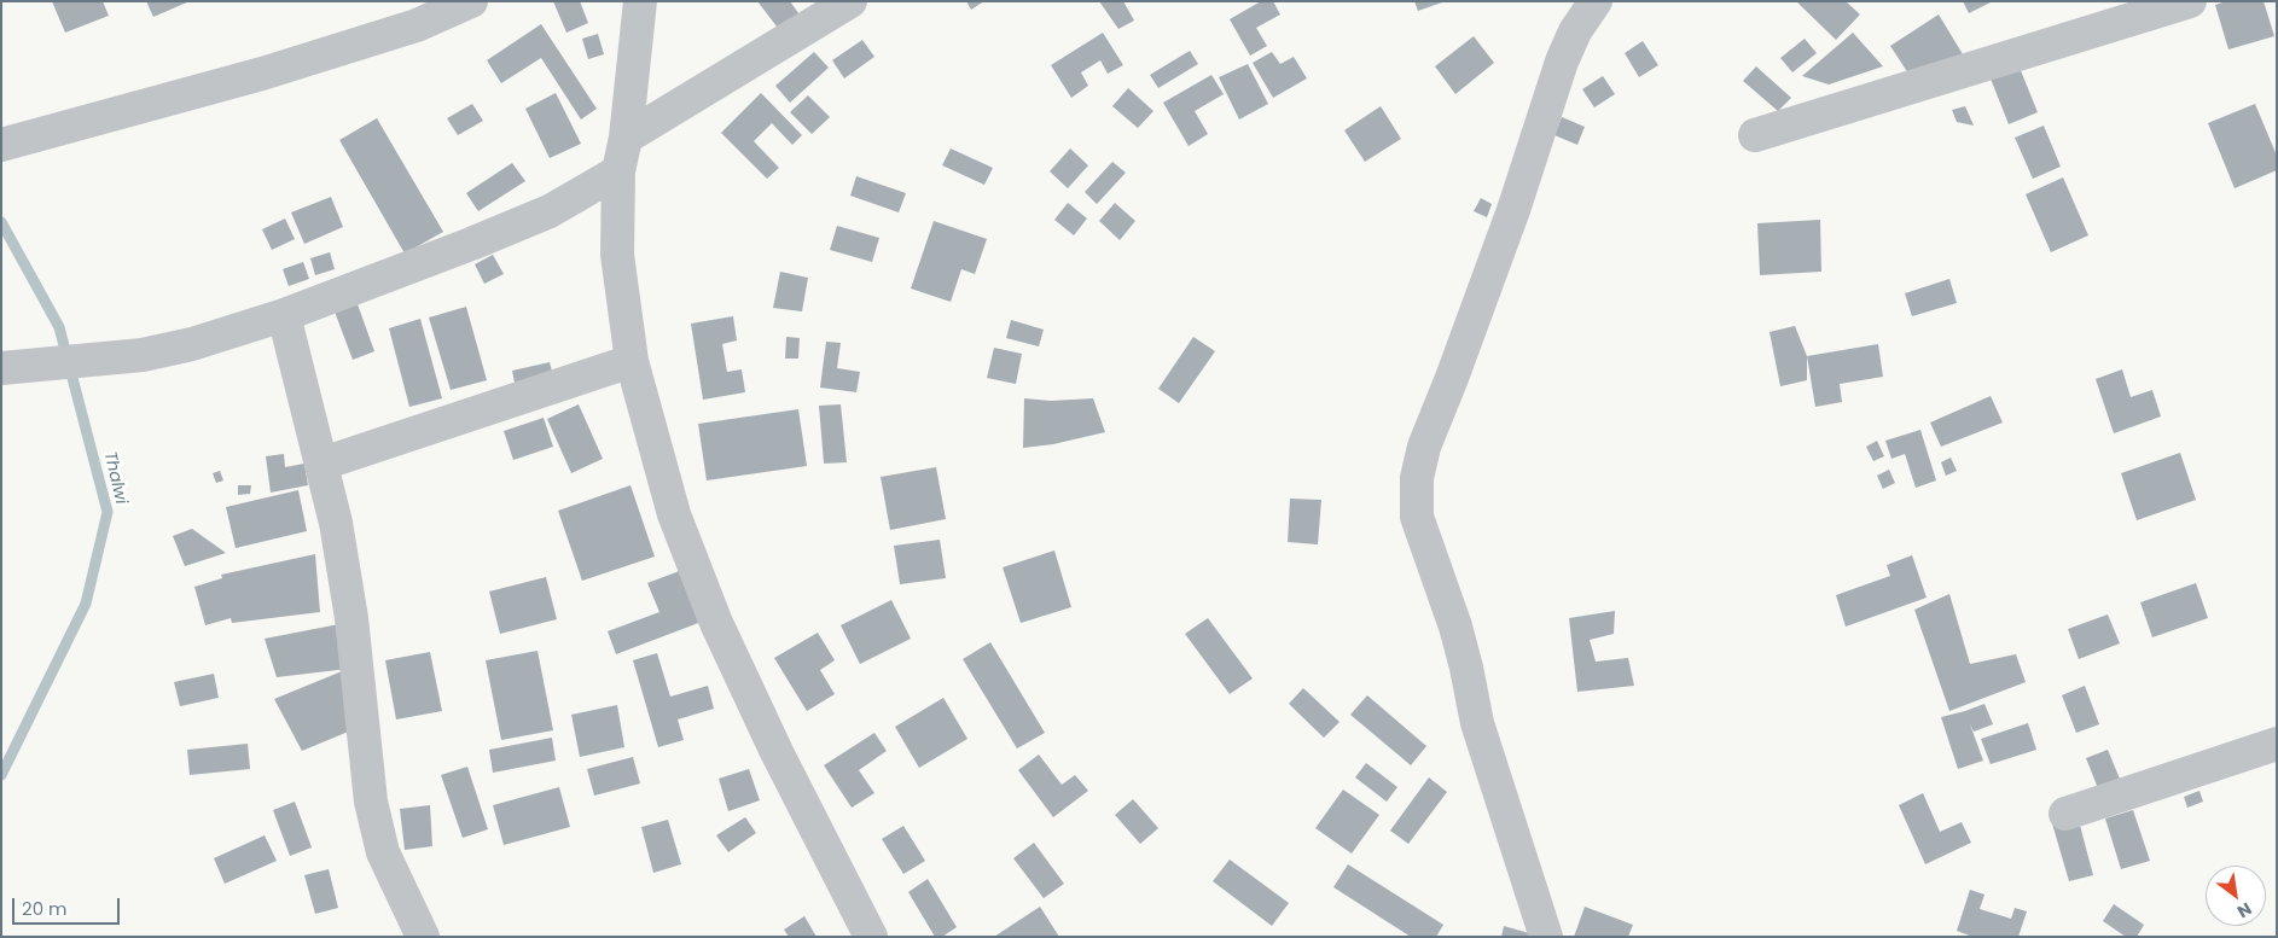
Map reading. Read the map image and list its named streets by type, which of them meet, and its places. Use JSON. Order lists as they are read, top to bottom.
{
  "water": ["Thalwi"],
  "scale_bar": "20 m",
  "north": "bottom right"
}
